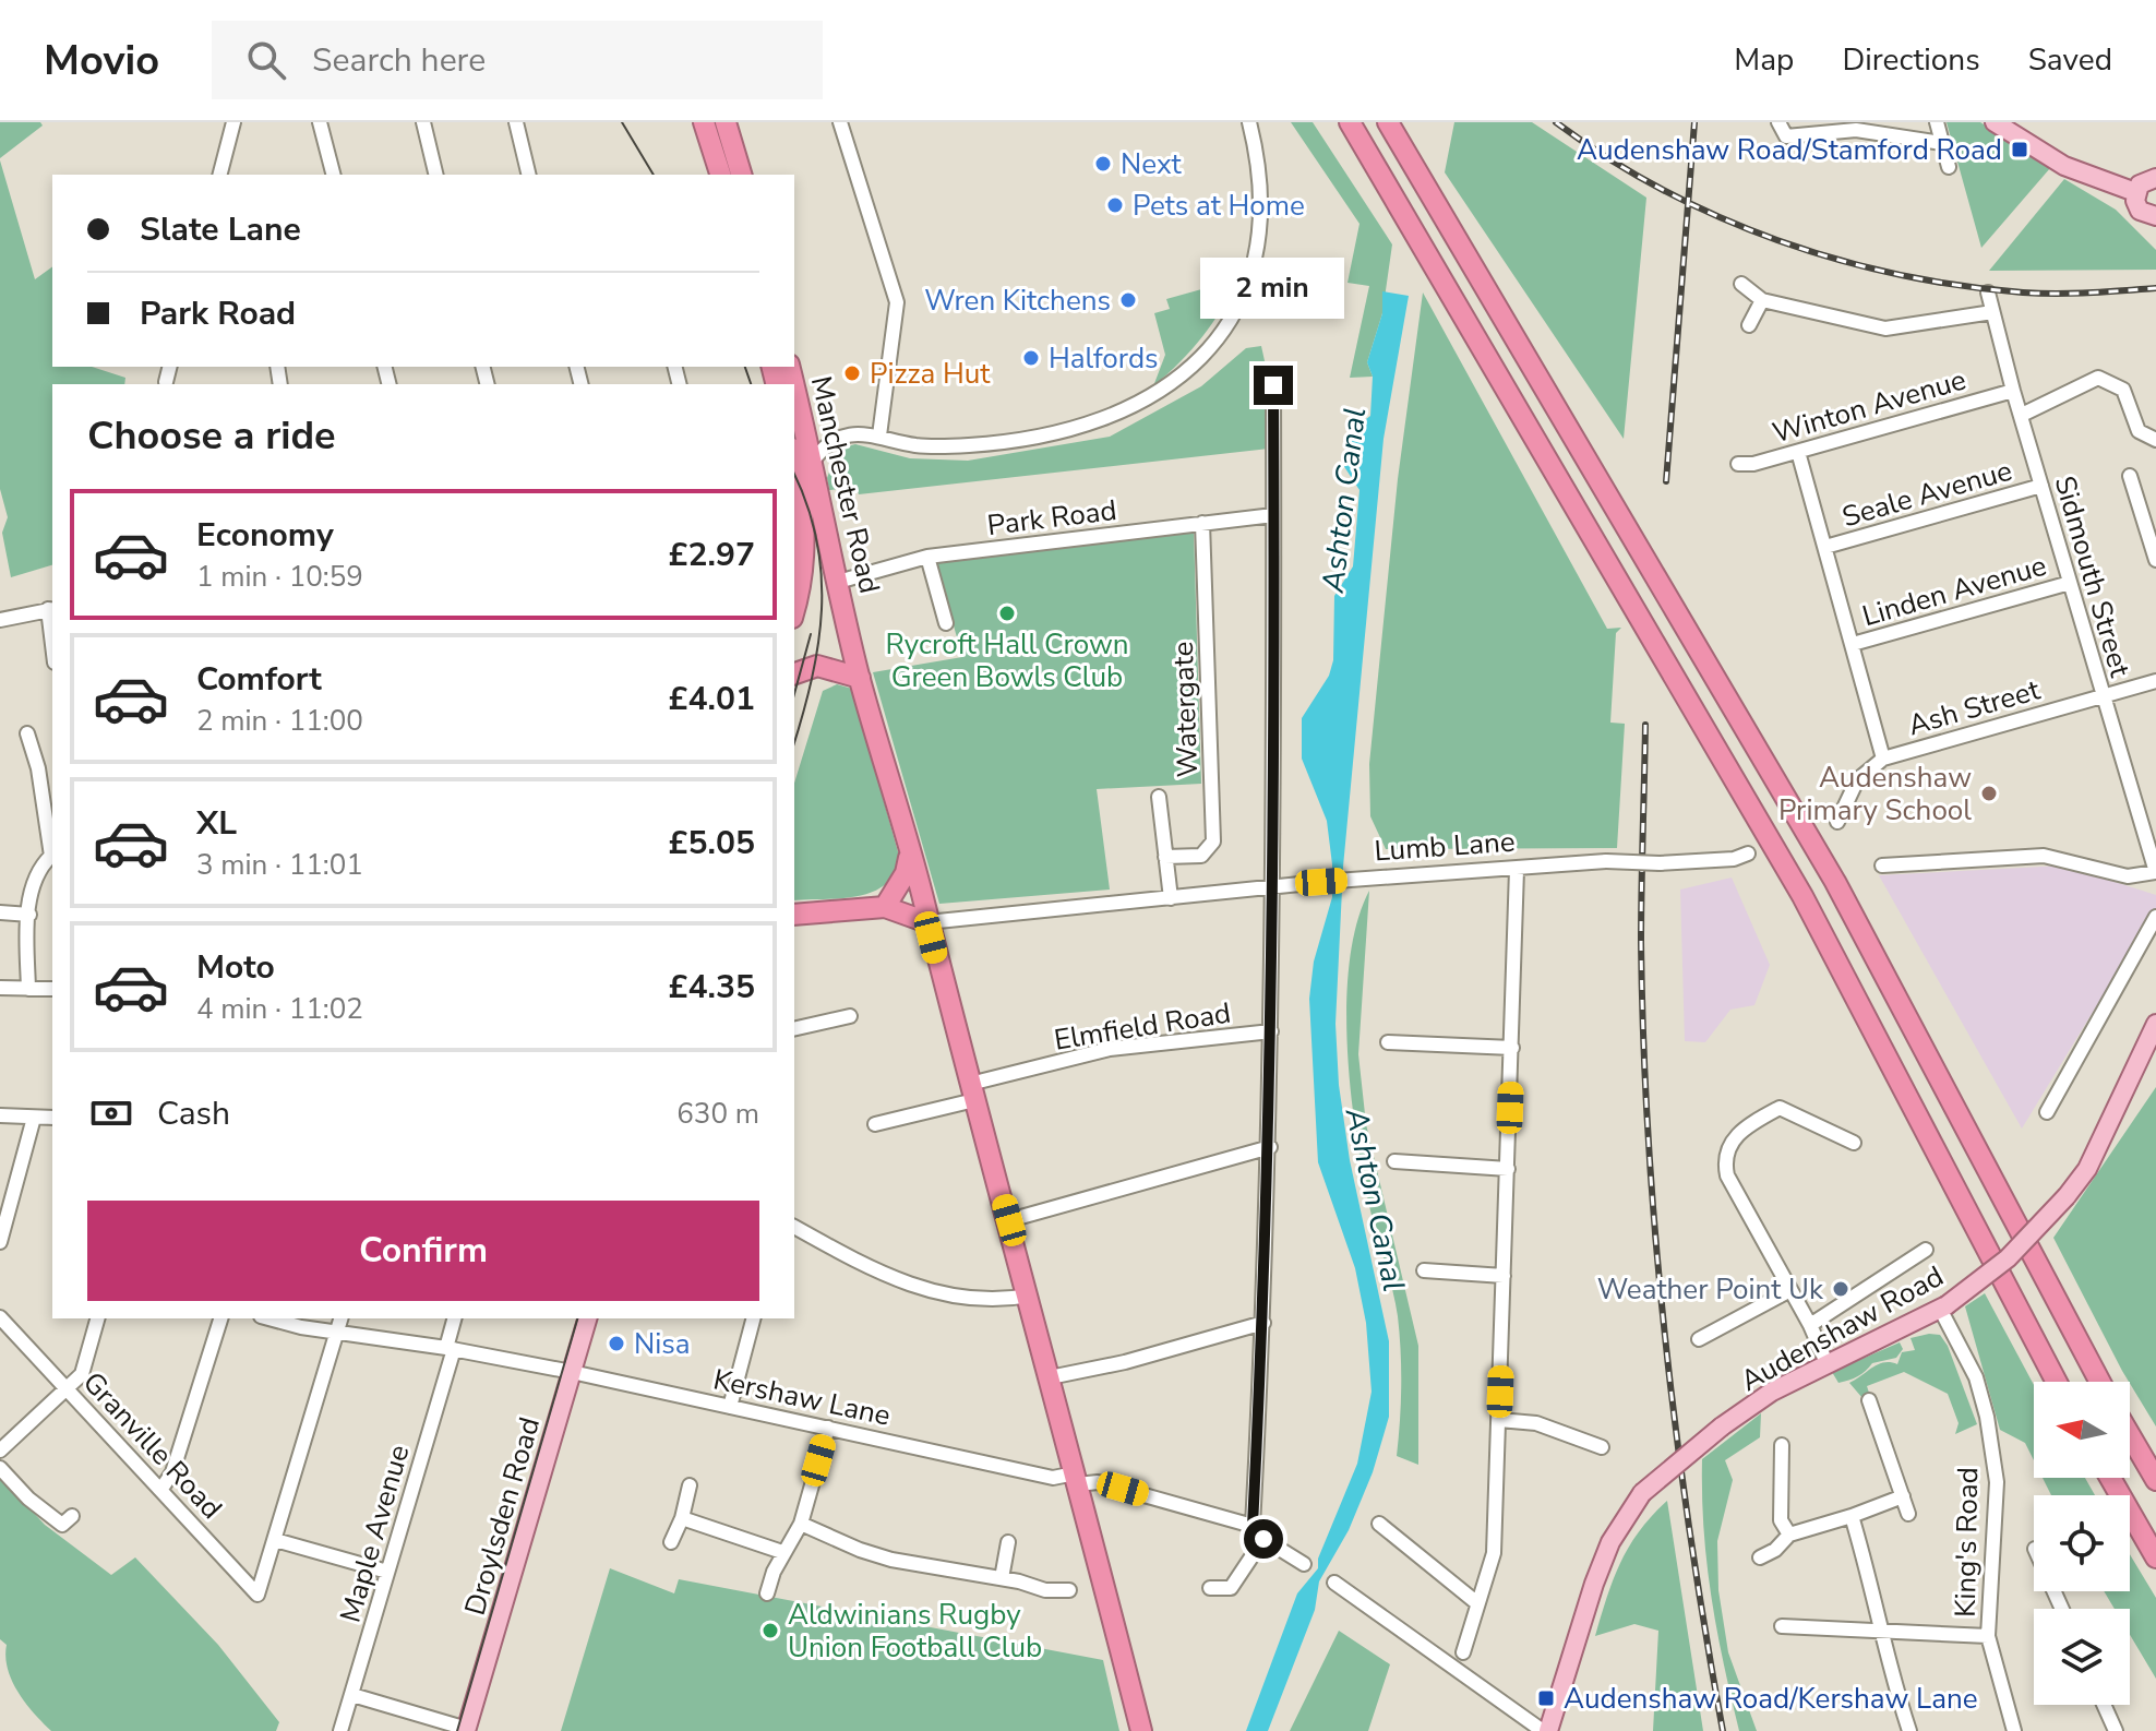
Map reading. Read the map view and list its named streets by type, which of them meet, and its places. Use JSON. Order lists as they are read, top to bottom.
{
  "streets": {
    "highway": ["Manchester Road", "Lumb Lane"],
    "main road": ["Audenshaw Road", "Droylsden Road"],
    "street": [
      "Winton Avenue",
      "Seale Avenue",
      "Park Road",
      "Sidmouth Street",
      "Linden Avenue",
      "Ash Street",
      "Watergate",
      "Elmfield Road",
      "Kershaw Lane",
      "Granville Road",
      "Maple Avenue",
      "King's Road"
    ]
  },
  "crossings": [
    ["Winton Avenue", "Sidmouth Street"],
    ["Manchester Road", "Park Road"],
    ["Manchester Road", "Lumb Lane"],
    ["Manchester Road", "Elmfield Road"],
    ["Manchester Road", "Kershaw Lane"],
    ["Seale Avenue", "Sidmouth Street"],
    ["Park Road", "Watergate"],
    ["Sidmouth Street", "Linden Avenue"],
    ["Sidmouth Street", "Ash Street"],
    ["Watergate", "Lumb Lane"],
    ["Audenshaw Road", "King's Road"],
    ["Kershaw Lane", "Droylsden Road"],
    ["Kershaw Lane", "Maple Avenue"]
  ],
  "water": ["Ashton Canal"],
  "places": {
    "transit": ["Audenshaw Road/Stamford Road", "Audenshaw Road/Kershaw Lane"],
    "other": [
      "Next",
      "Pets at Home",
      "Wren Kitchens",
      "Halfords",
      "Pizza Hut",
      "Rycroft Hall Crown Green Bowls Club",
      "Audenshaw Primary School",
      "Weather Point Uk",
      "Nisa",
      "Aldwinians Rugby Union Football Club"
    ]
  },
  "north": "left",
  "page": {
    "header": "Movio",
    "search": "Search here",
    "nav": ["Map", "Directions", "Saved"],
    "banner": ["Slate Lane", "Park Road"],
    "bubble": "2 min",
    "heading": "Choose a ride",
    "list": [
      {
        "name": "Economy",
        "note": "1 min · 10:59",
        "value": "£2.97"
      },
      {
        "name": "Comfort",
        "note": "2 min · 11:00",
        "value": "£4.01"
      },
      {
        "name": "XL",
        "note": "3 min · 11:01",
        "value": "£5.05"
      },
      {
        "name": "Moto",
        "note": "4 min · 11:02",
        "value": "£4.35"
      }
    ],
    "pay": ["Cash", "630 m"],
    "buttons": "Confirm"
  }
}
